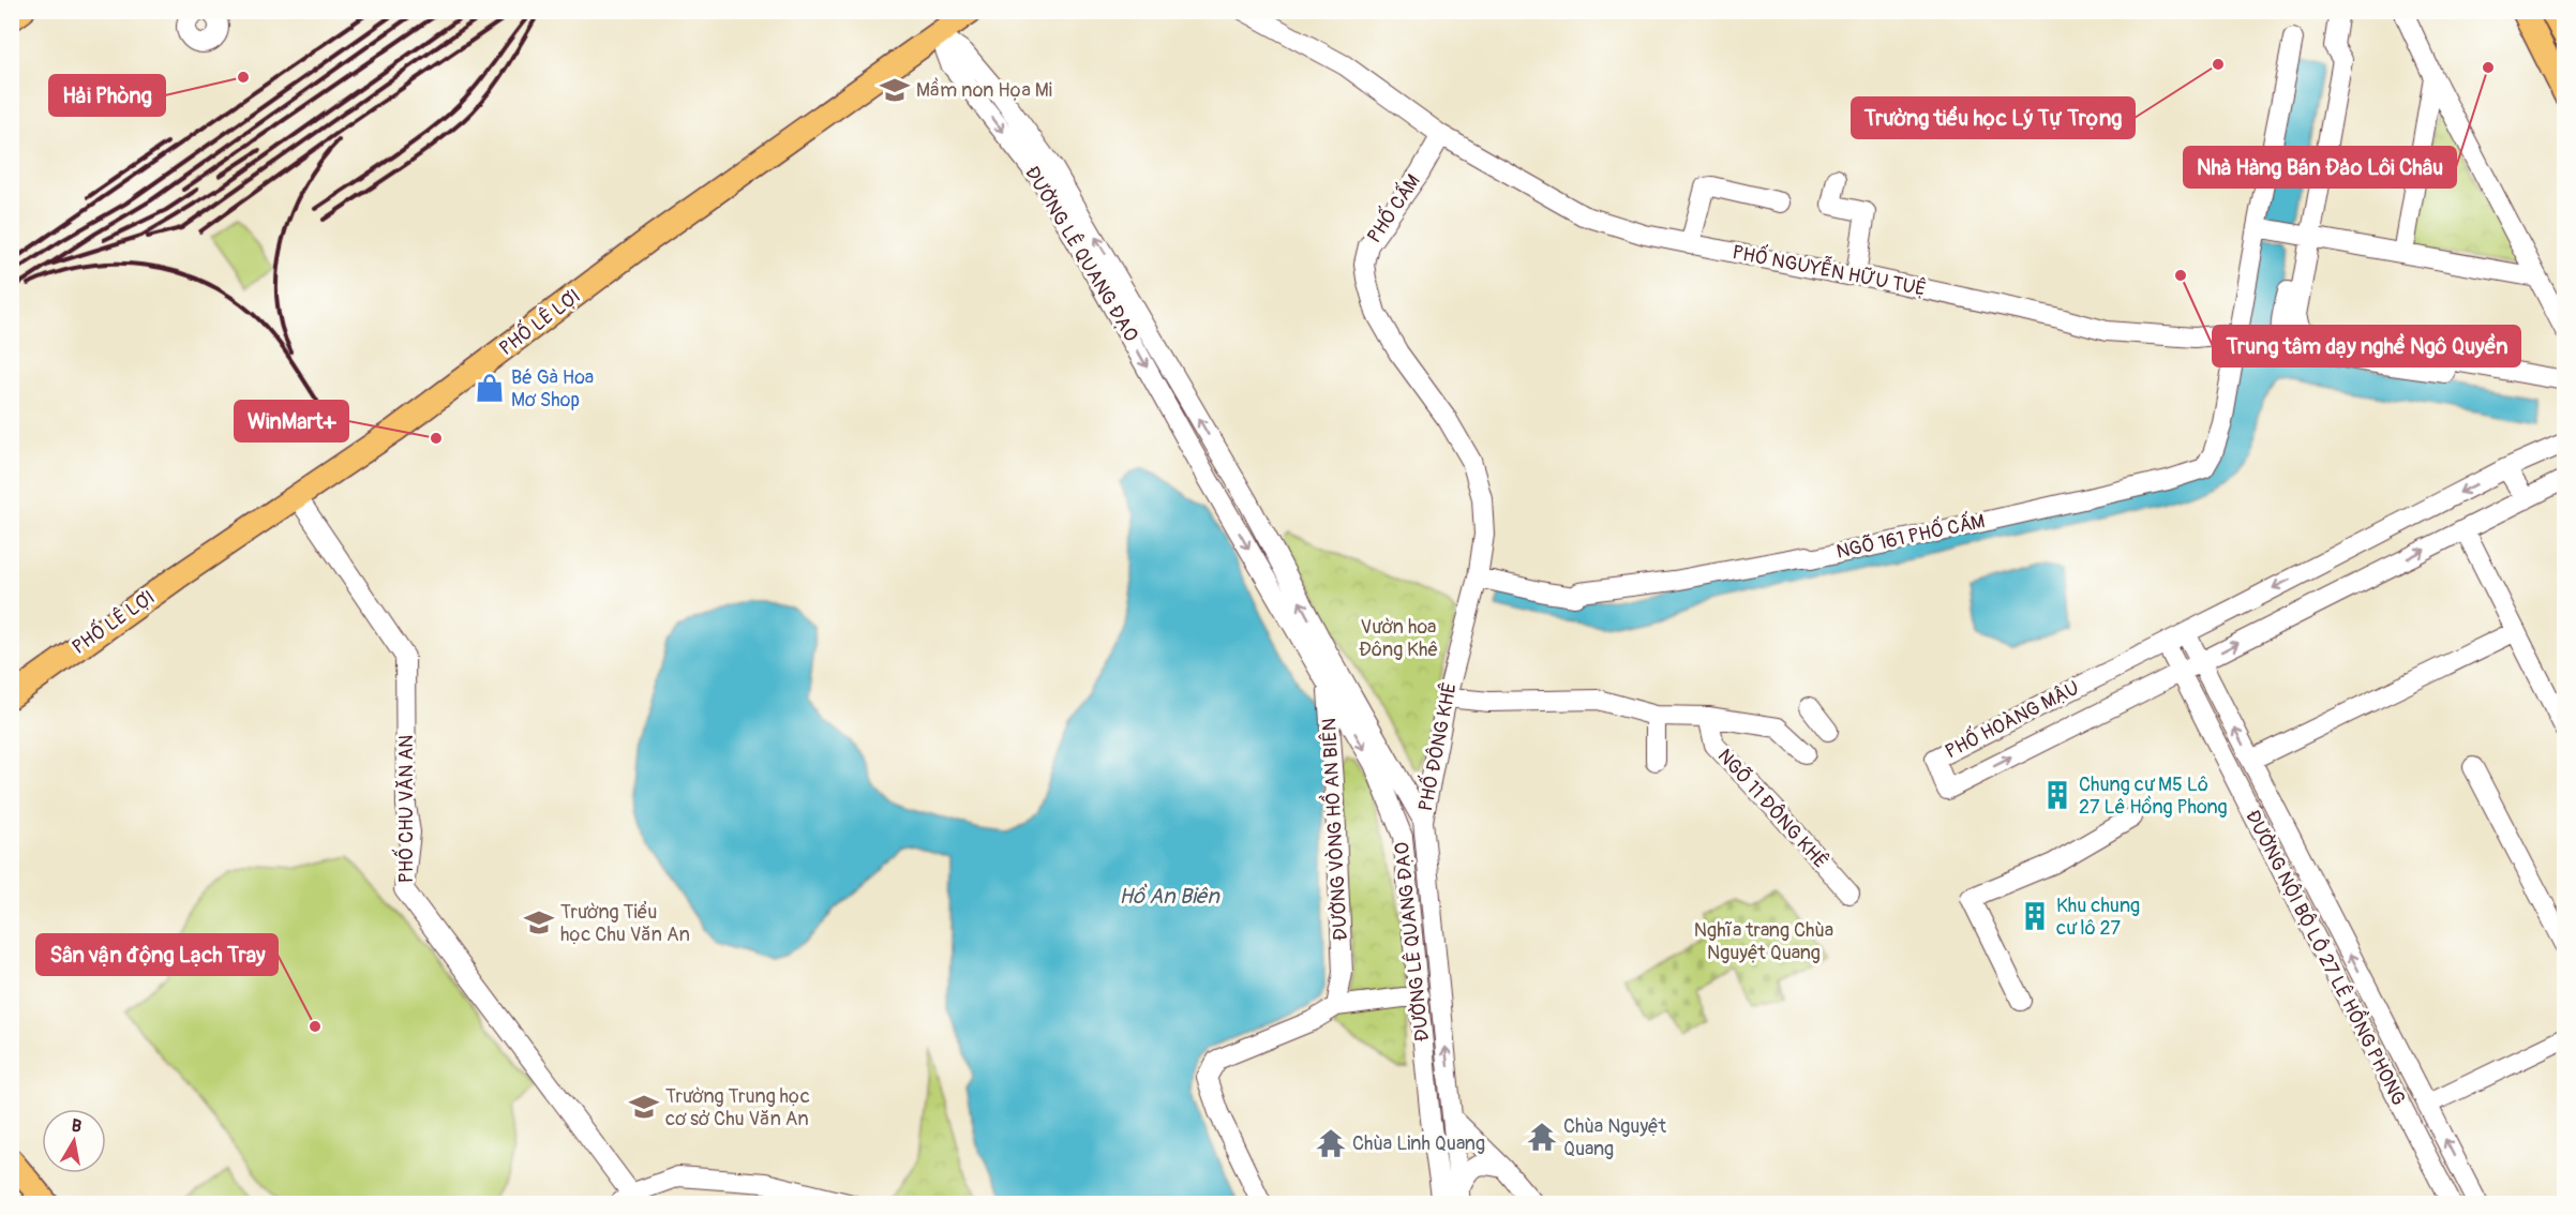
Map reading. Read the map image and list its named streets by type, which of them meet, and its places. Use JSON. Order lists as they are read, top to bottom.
{
  "streets": {
    "main road": ["PHỐ LÊ LỢI"],
    "street": [
      "PHỐ CẤM",
      "ĐƯỜNG LÊ QUANG ĐẠO",
      "PHỐ NGUYỄN HỮU TUỆ",
      "NGÕ 161 PHỐ CẤM",
      "PHỐ HOÀNG MẬU",
      "PHỐ ĐÔNG KHÊ",
      "PHỐ CHU VĂN AN",
      "NGÕ 11 ĐÔNG KHÊ",
      "ĐƯỜNG VÒNG HỒ AN BIÊN",
      "ĐƯỜNG NỘI BỘ LÔ 27 LÊ HỒNG PHONG"
    ]
  },
  "crossings": [
    ["PHỐ CẤM", "PHỐ NGUYỄN HỮU TUỆ"],
    ["PHỐ CẤM", "NGÕ 161 PHỐ CẤM"],
    ["PHỐ CẤM", "PHỐ ĐÔNG KHÊ"],
    ["ĐƯỜNG LÊ QUANG ĐẠO", "PHỐ LÊ LỢI"],
    ["ĐƯỜNG LÊ QUANG ĐẠO", "PHỐ ĐÔNG KHÊ"],
    ["ĐƯỜNG LÊ QUANG ĐẠO", "ĐƯỜNG VÒNG HỒ AN BIÊN"],
    ["PHỐ NGUYỄN HỮU TUỆ", "NGÕ 161 PHỐ CẤM"],
    ["PHỐ LÊ LỢI", "PHỐ CHU VĂN AN"],
    ["PHỐ HOÀNG MẬU", "ĐƯỜNG NỘI BỘ LÔ 27 LÊ HỒNG PHONG"]
  ],
  "one_way": ["PHỐ ĐÔNG KHÊ"],
  "water": ["Hồ An Biên"],
  "parks": ["Vườn hoa Đông Khê", "Nghĩa trang Chùa Nguyệt Quang"],
  "places": {
    "other": [
      "Trường tiểu học Lý Tự Trọng",
      "Nhà Hàng Bán Đảo Lôi Châu",
      "Hải Phòng",
      "Trung tâm dạy nghề Ngô Quyền",
      "WinMart+",
      "Sân vận động Lạch Tray"
    ],
    "school or university": ["Mầm non Họa Mi", "Trường Tiểu học Chu Văn An", "Trường Trung học cơ sở Chu Văn An"],
    "shop": ["Bé Gà Hoa Mơ Shop"],
    "building": ["Chung cư M5 Lô 27 Lê Hồng Phong", "Khu chung cư lô 27"],
    "temple": ["Chùa Nguyệt Quang", "Chùa Linh Quang"]
  },
  "north": "top"
}
